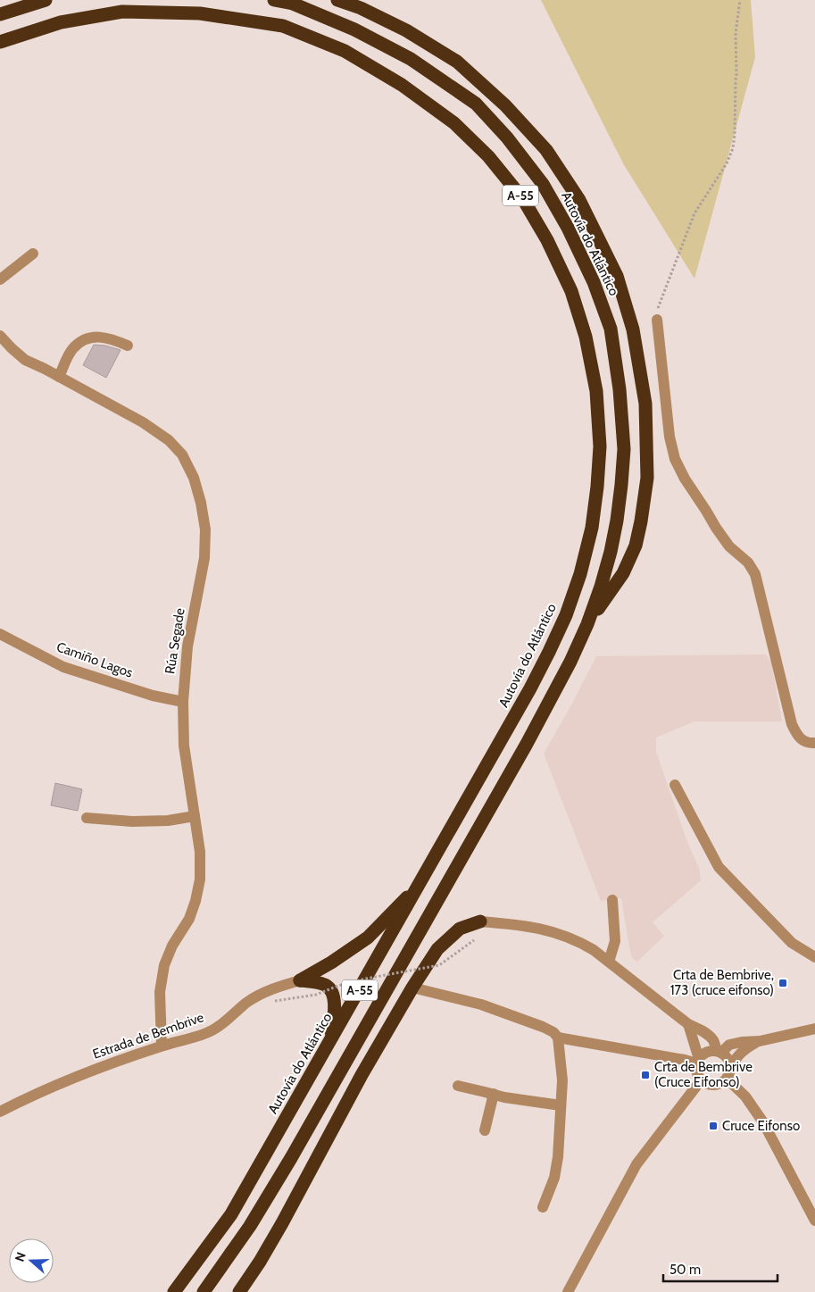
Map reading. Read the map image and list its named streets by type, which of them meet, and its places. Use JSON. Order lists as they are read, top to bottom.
{
  "streets": {
    "highway": ["A-55", "Autovía do Atlántico"],
    "street": ["Rúa Segade", "Camiño Lagos", "Estrada de Bembrive"]
  },
  "crossings": [
    ["Rúa Segade", "Camiño Lagos"],
    ["Rúa Segade", "Estrada de Bembrive"]
  ],
  "places": {
    "transit": ["Crta de Bembrive, 173 (cruce eifonso)", "Crta de Bembrive (Cruce Eifonso)", "Cruce Eifonso"]
  },
  "scale_bar": "50 m",
  "north": "left"
}
